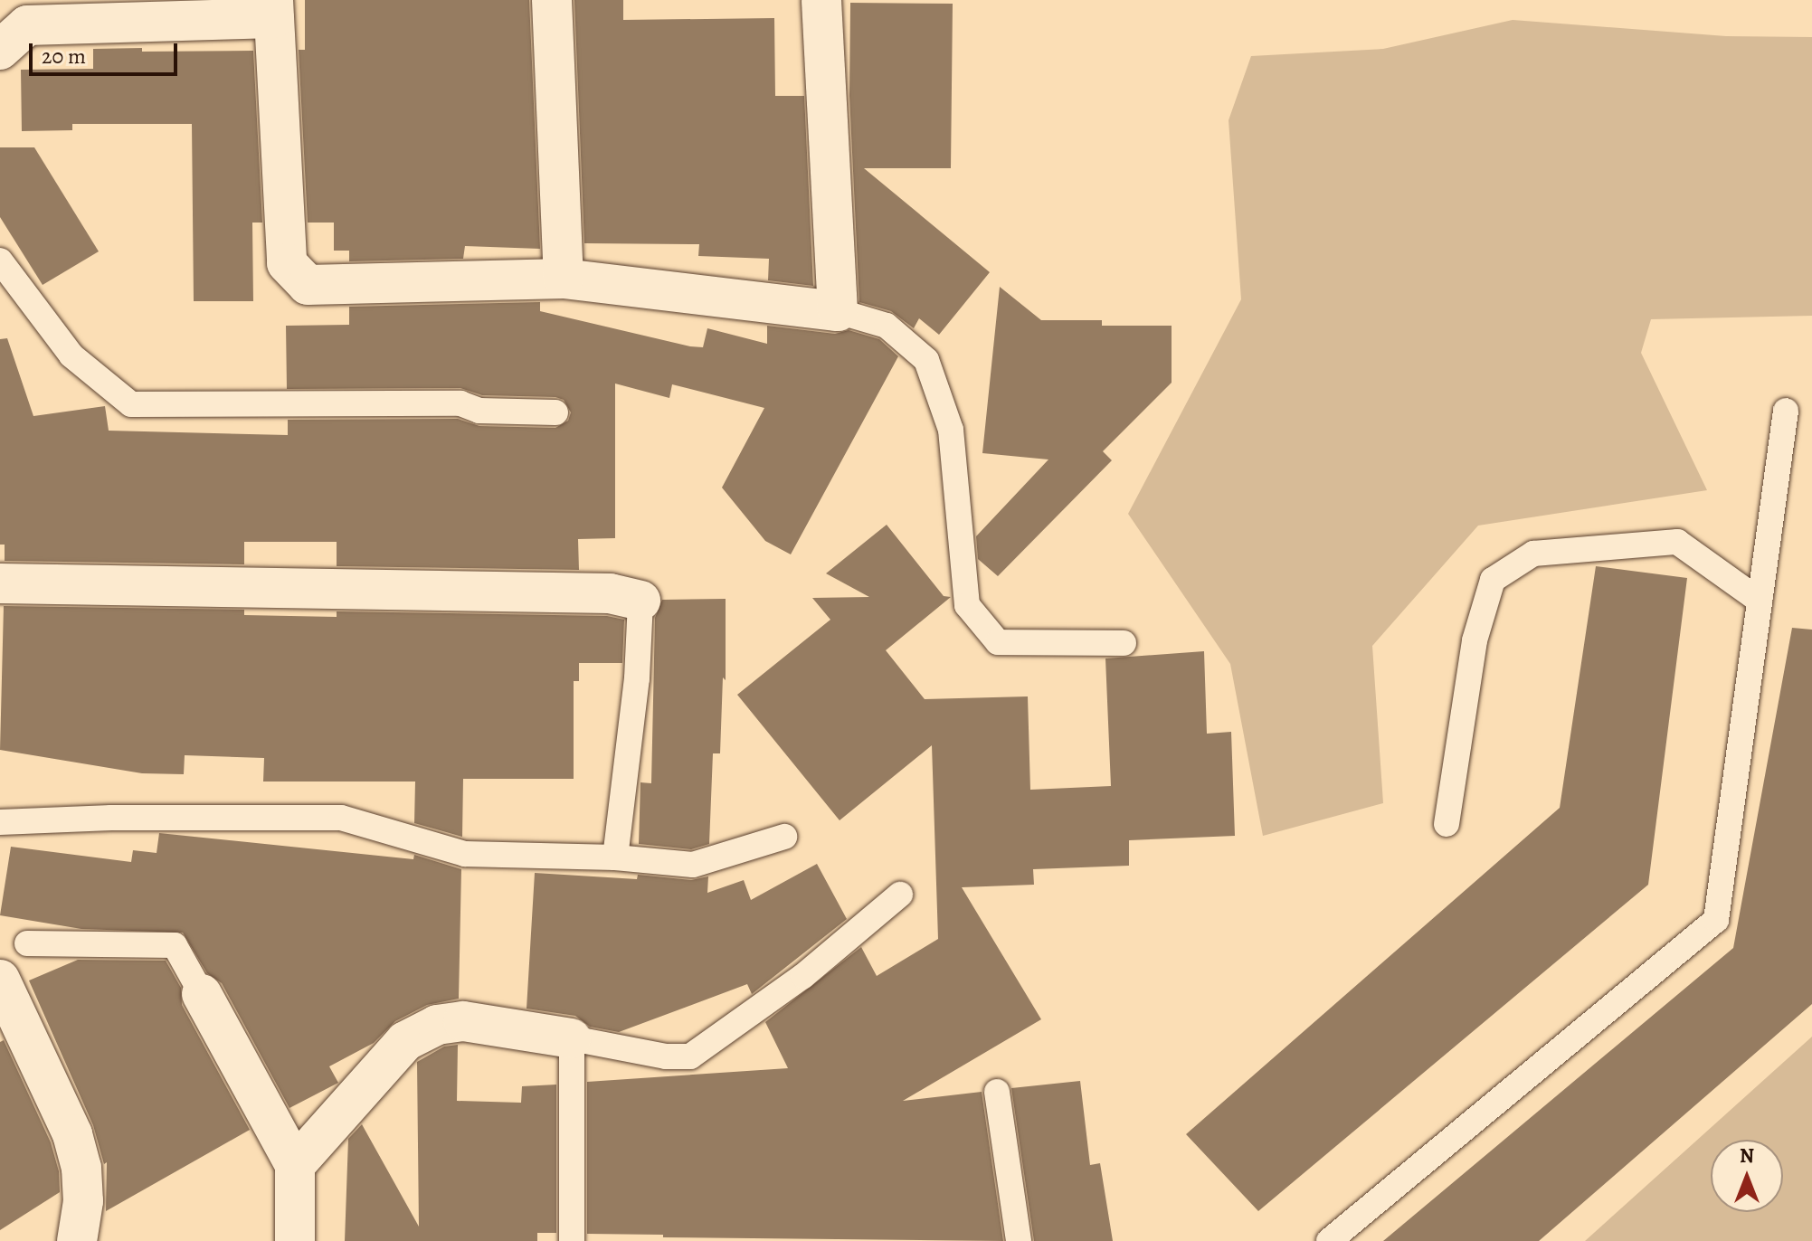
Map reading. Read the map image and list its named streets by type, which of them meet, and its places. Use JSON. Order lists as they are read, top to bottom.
{
  "scale_bar": "20 m",
  "north": "top"
}
